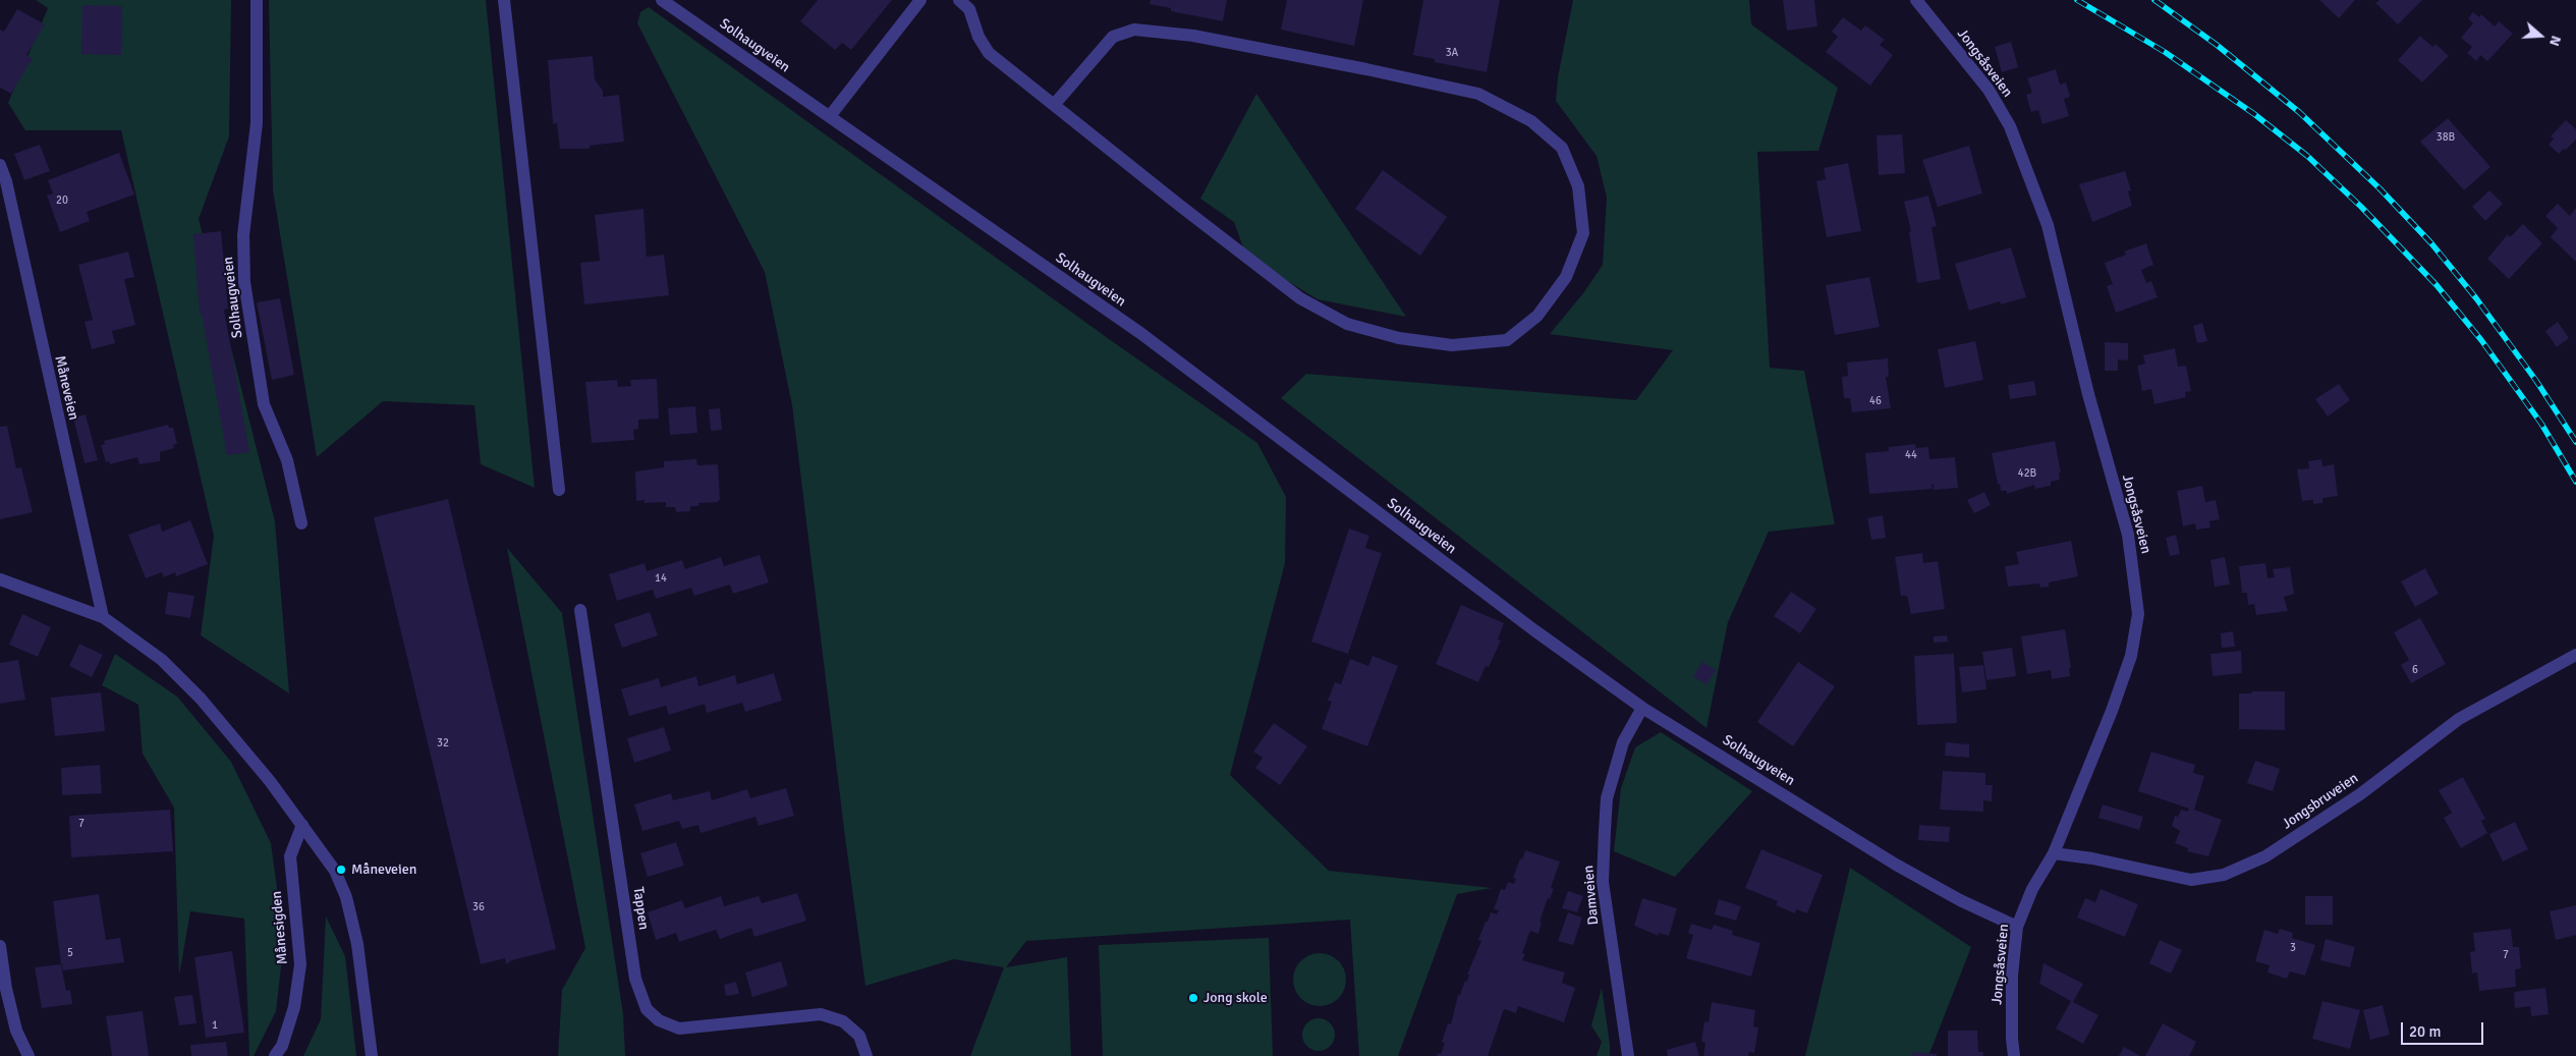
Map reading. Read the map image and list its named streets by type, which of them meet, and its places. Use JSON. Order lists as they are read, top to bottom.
{
  "streets": {
    "street": [
      "Solhaugveien",
      "Jongsåsveien",
      "Måneveien",
      "Jongsbruveien",
      "Damveien",
      "Tappen",
      "Månesigden"
    ]
  },
  "crossings": [
    ["Solhaugveien", "Jongsåsveien"],
    ["Solhaugveien", "Damveien"],
    ["Jongsåsveien", "Jongsbruveien"]
  ],
  "places": ["Måneveien", "Jong skole"],
  "house_numbers": [
    "3A",
    "38B",
    "20",
    "46",
    "44",
    "42B",
    "14",
    "6",
    "32",
    "7",
    "36",
    "3",
    "5",
    "7",
    "1"
  ],
  "scale_bar": "20 m",
  "north": "right"
}
